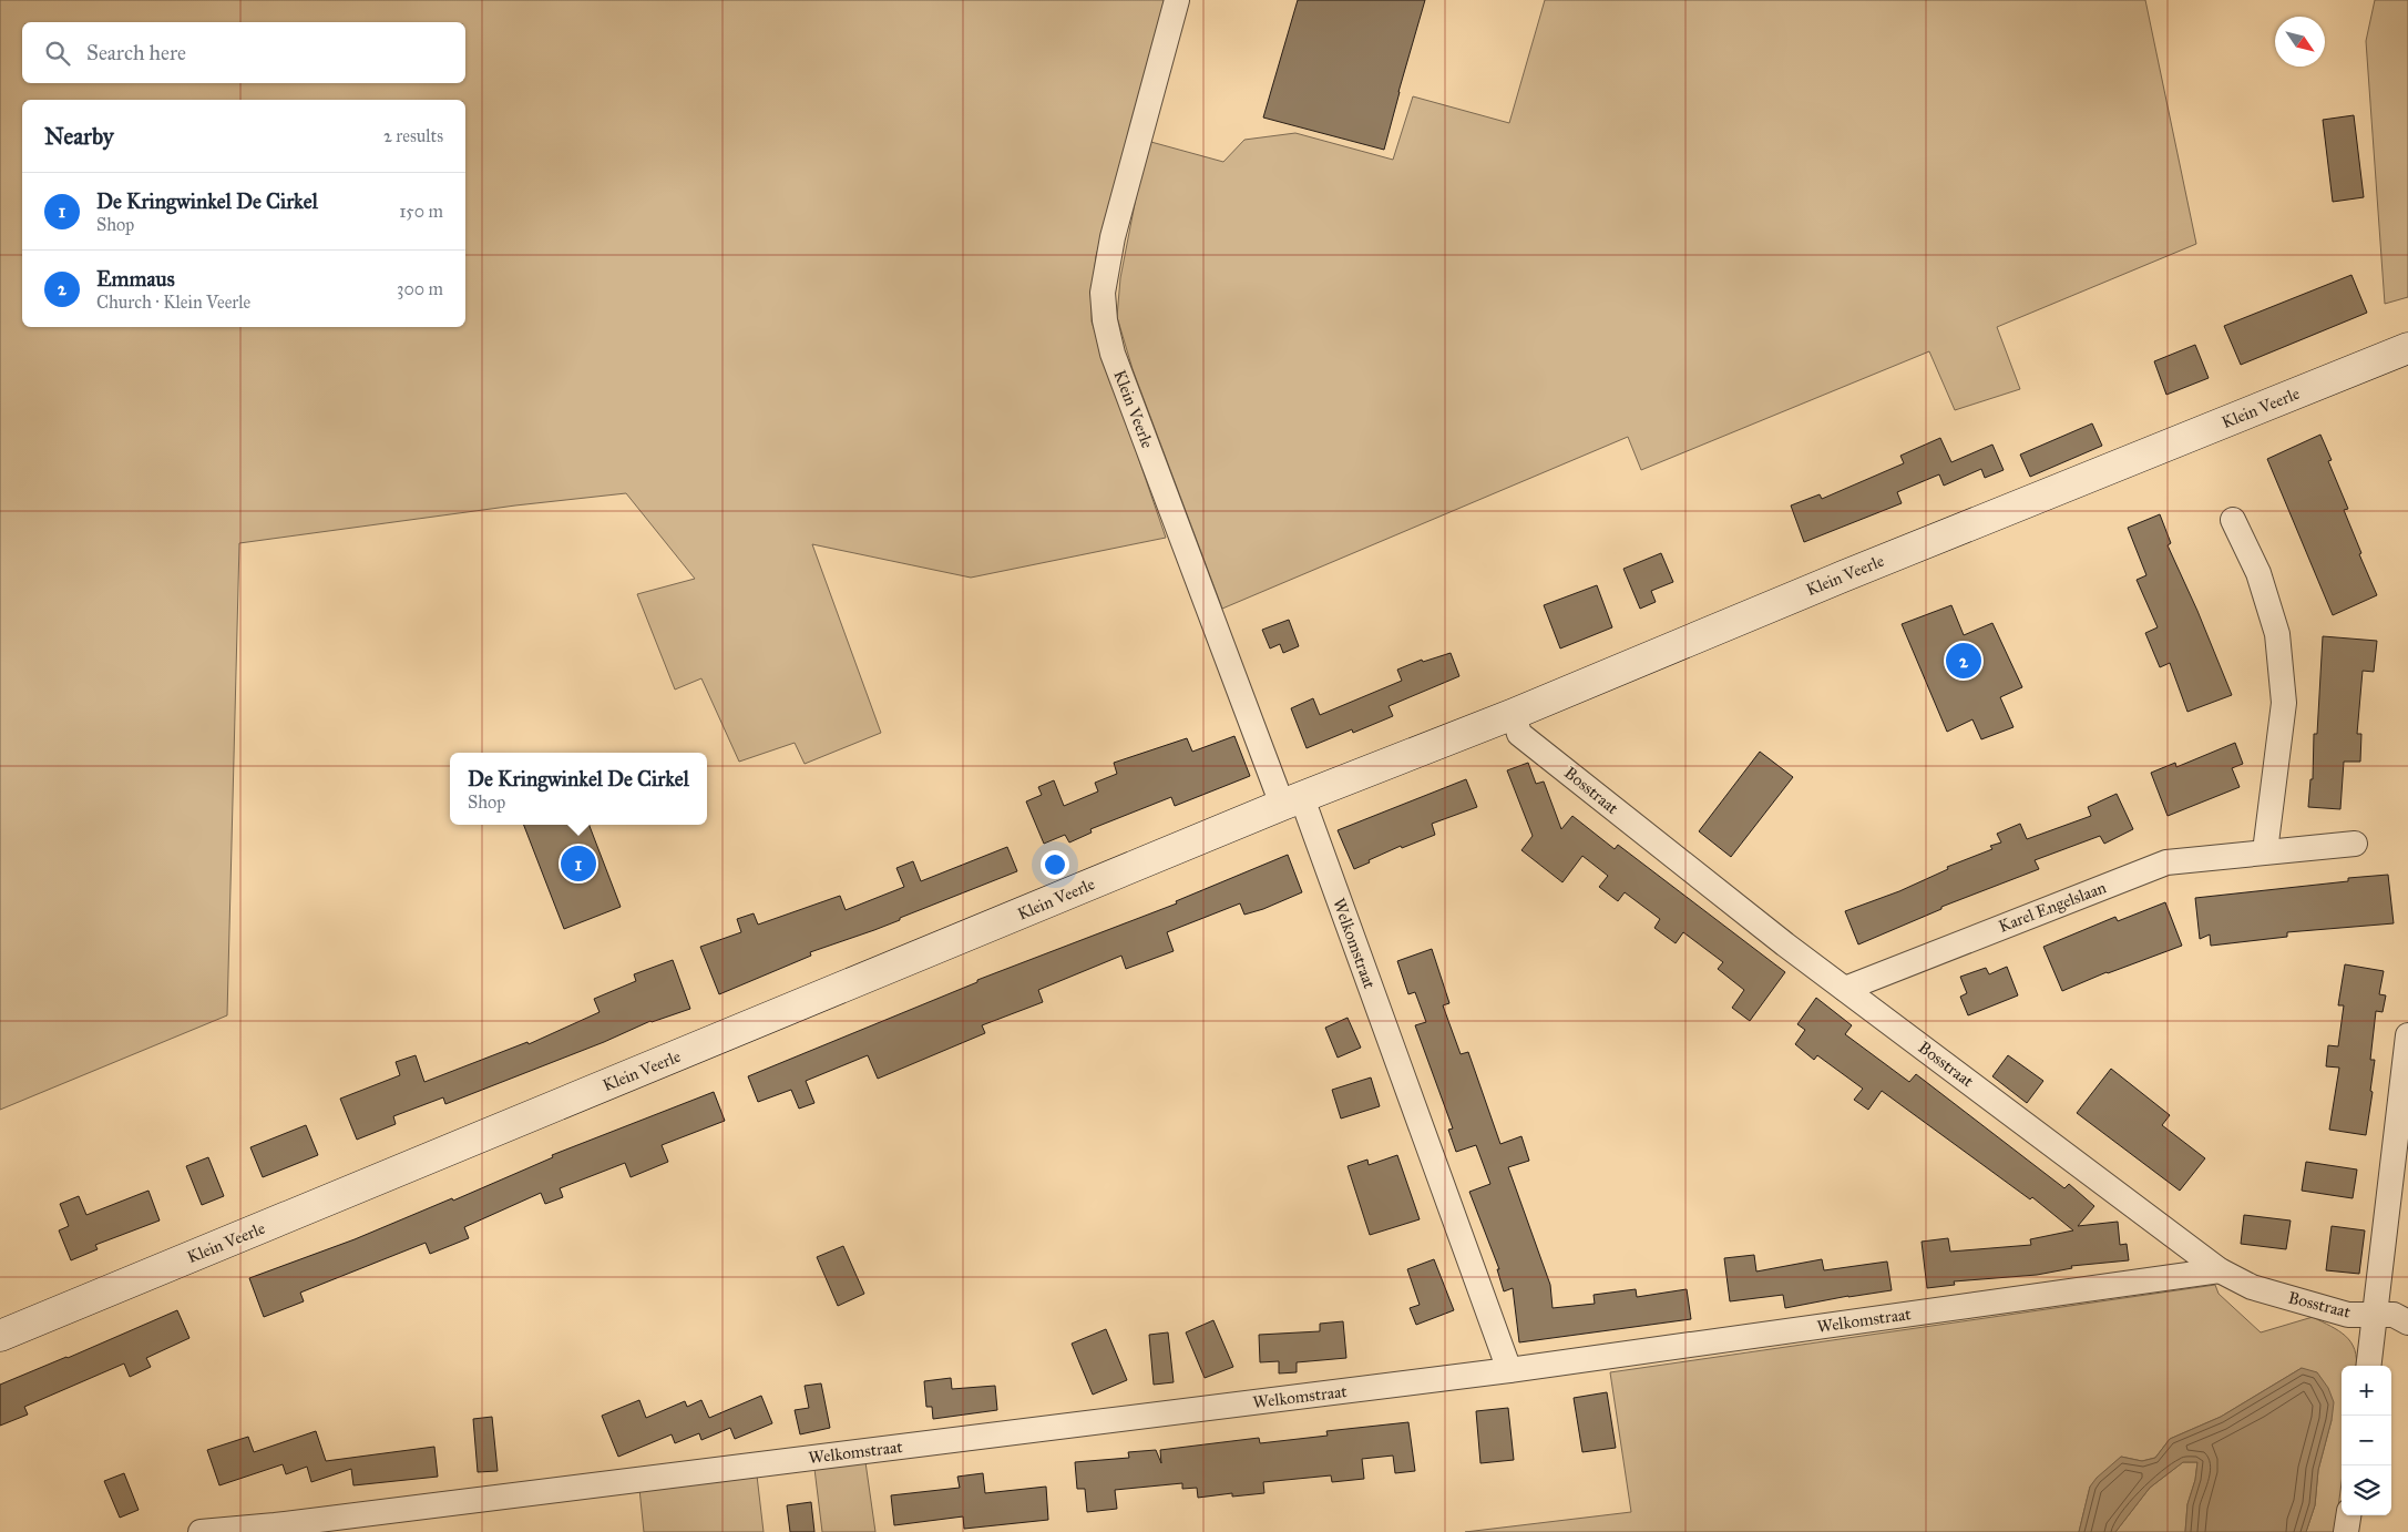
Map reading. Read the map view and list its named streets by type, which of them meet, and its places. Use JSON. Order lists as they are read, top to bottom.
{
  "streets": {
    "main road": ["Klein Veerle"],
    "street": ["Bosstraat", "Karel Engelslaan", "Welkomstraat"]
  },
  "crossings": [
    ["Klein Veerle", "Bosstraat"],
    ["Klein Veerle", "Welkomstraat"],
    ["Bosstraat", "Karel Engelslaan"],
    ["Bosstraat", "Welkomstraat"]
  ],
  "north": "bottom right",
  "page": {
    "search": "Search here",
    "heading": ["Nearby", "2 results"],
    "list": [
      {
        "mark": "1",
        "name": "De Kringwinkel De Cirkel",
        "note": "Shop",
        "value": "150 m"
      },
      {
        "mark": "2",
        "name": "Emmaus",
        "note": "Church · Klein Veerle",
        "value": "300 m"
      }
    ],
    "pins": ["2", "1"],
    "popup": ["De Kringwinkel De Cirkel", "Shop"],
    "map_buttons": ["+", "−"]
  }
}
